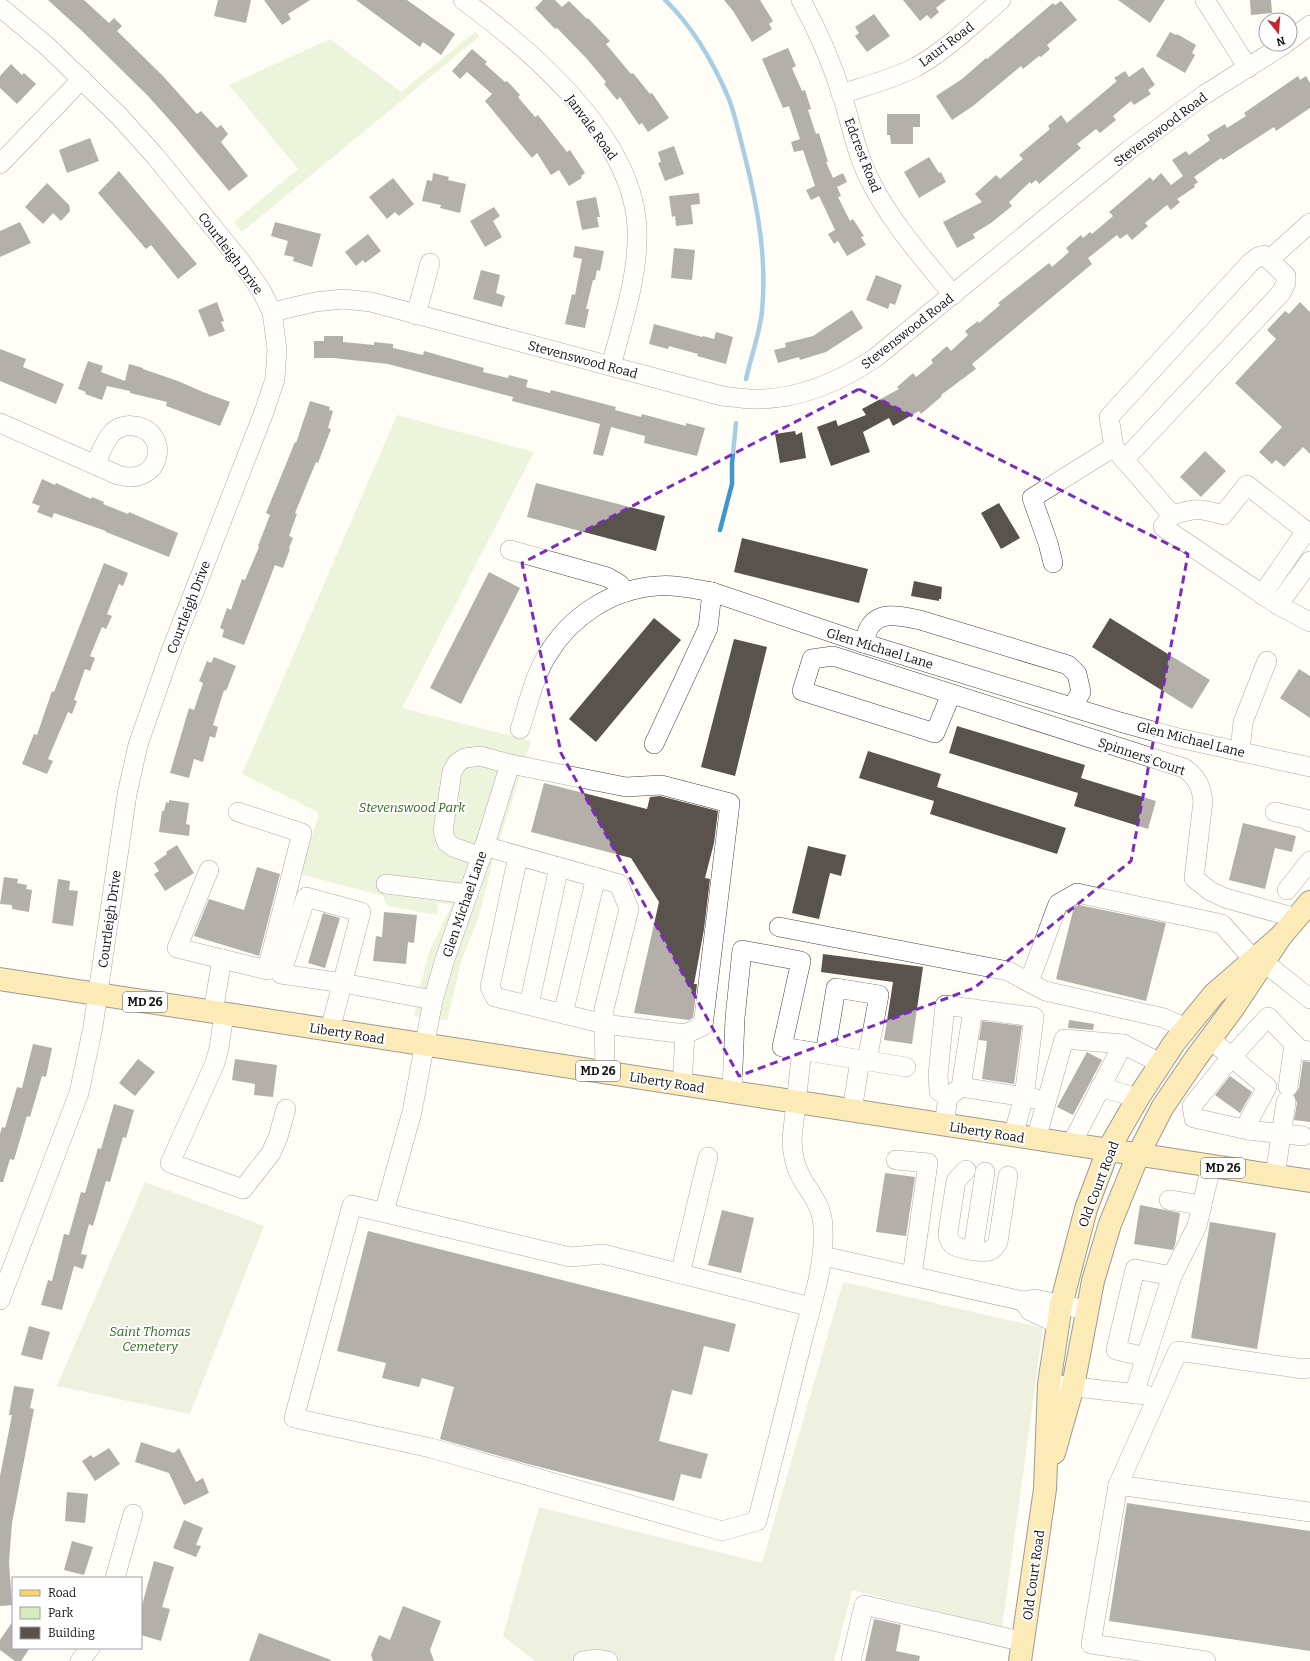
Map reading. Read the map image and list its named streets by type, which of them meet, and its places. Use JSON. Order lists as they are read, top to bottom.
{
  "streets": {
    "main road": ["MD 26", "Liberty Road", "Old Court Road"],
    "street": [
      "Lauri Road",
      "Janvale Road",
      "Stevenswood Road",
      "Edcrest Road",
      "Courtleigh Drive",
      "Glen Michael Lane",
      "Spinners Court"
    ]
  },
  "crossings": [
    ["Lauri Road", "Edcrest Road"],
    ["Janvale Road", "Stevenswood Road"],
    ["Stevenswood Road", "Edcrest Road"],
    ["Stevenswood Road", "Courtleigh Drive"],
    ["Courtleigh Drive", "Liberty Road"],
    ["Glen Michael Lane", "Liberty Road"],
    ["Spinners Court", "Old Court Road"],
    ["Liberty Road", "Old Court Road"]
  ],
  "parks": ["Stevenswood Park", "Saint Thomas Cemetery"],
  "legend": ["Road", "Park", "Building"],
  "north": "bottom"
}
